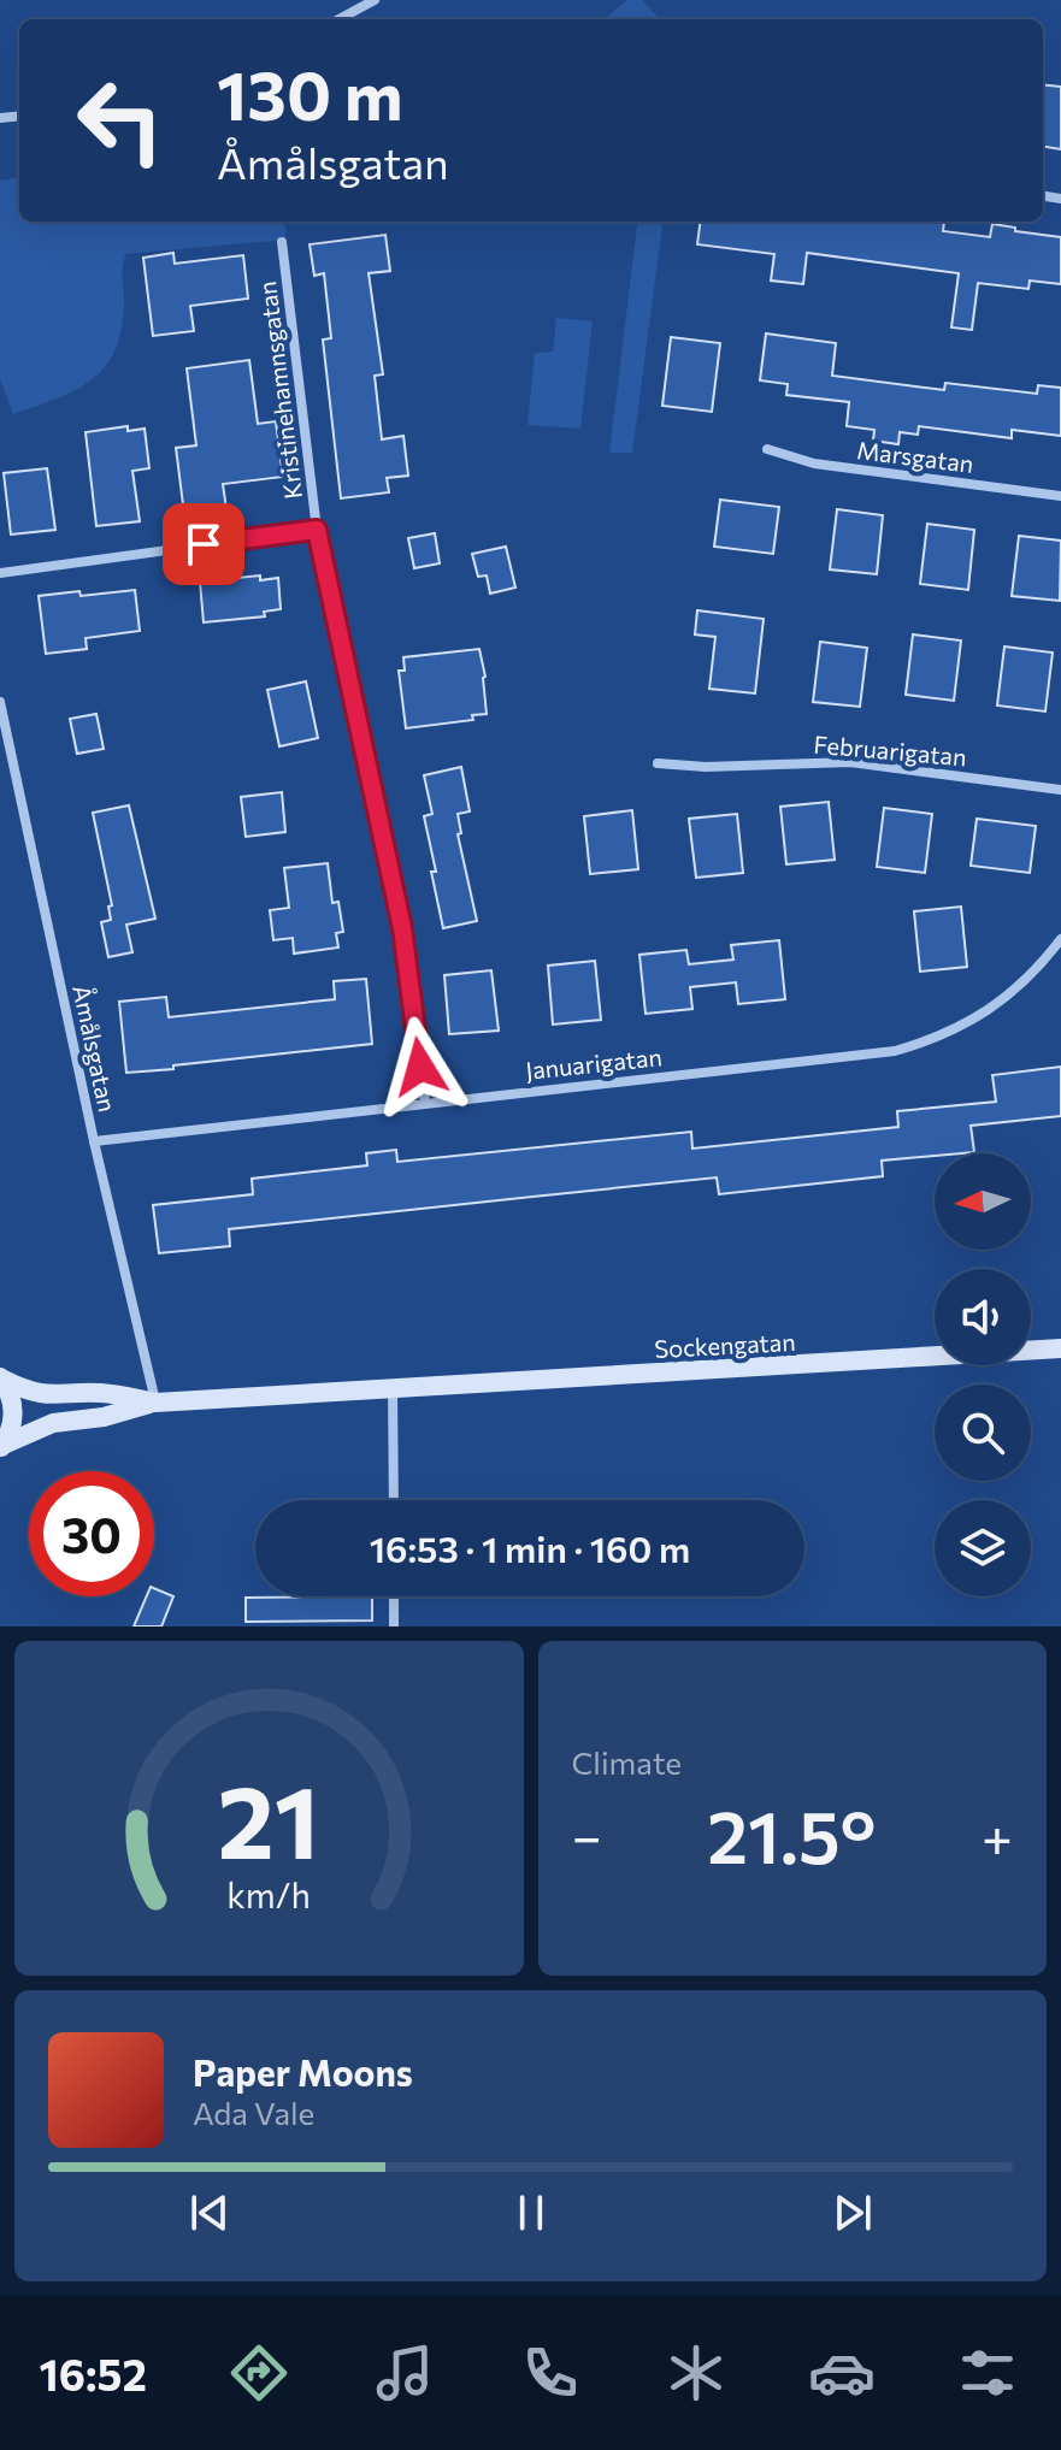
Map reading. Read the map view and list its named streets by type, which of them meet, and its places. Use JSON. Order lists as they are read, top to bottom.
{
  "streets": {
    "street": [
      "Kristinehamnsgatan",
      "Marsgatan",
      "Februarigatan",
      "Åmålsgatan",
      "Januarigatan",
      "Sockengatan"
    ]
  },
  "crossings": [
    ["Kristinehamnsgatan", "Januarigatan"],
    ["Åmålsgatan", "Januarigatan"],
    ["Åmålsgatan", "Sockengatan"]
  ],
  "north": "left",
  "page": {
    "turn": ["130 m", "Åmålsgatan"],
    "limit": "30",
    "trip": "16:53 · 1 min · 160 m",
    "tile": "Climate",
    "heat": ["−", "21.5°", "+"],
    "song": ["Paper Moons", "Ada Vale"],
    "tabs": "16:52",
    "gauge": ["21", "km/h"]
  }
}
